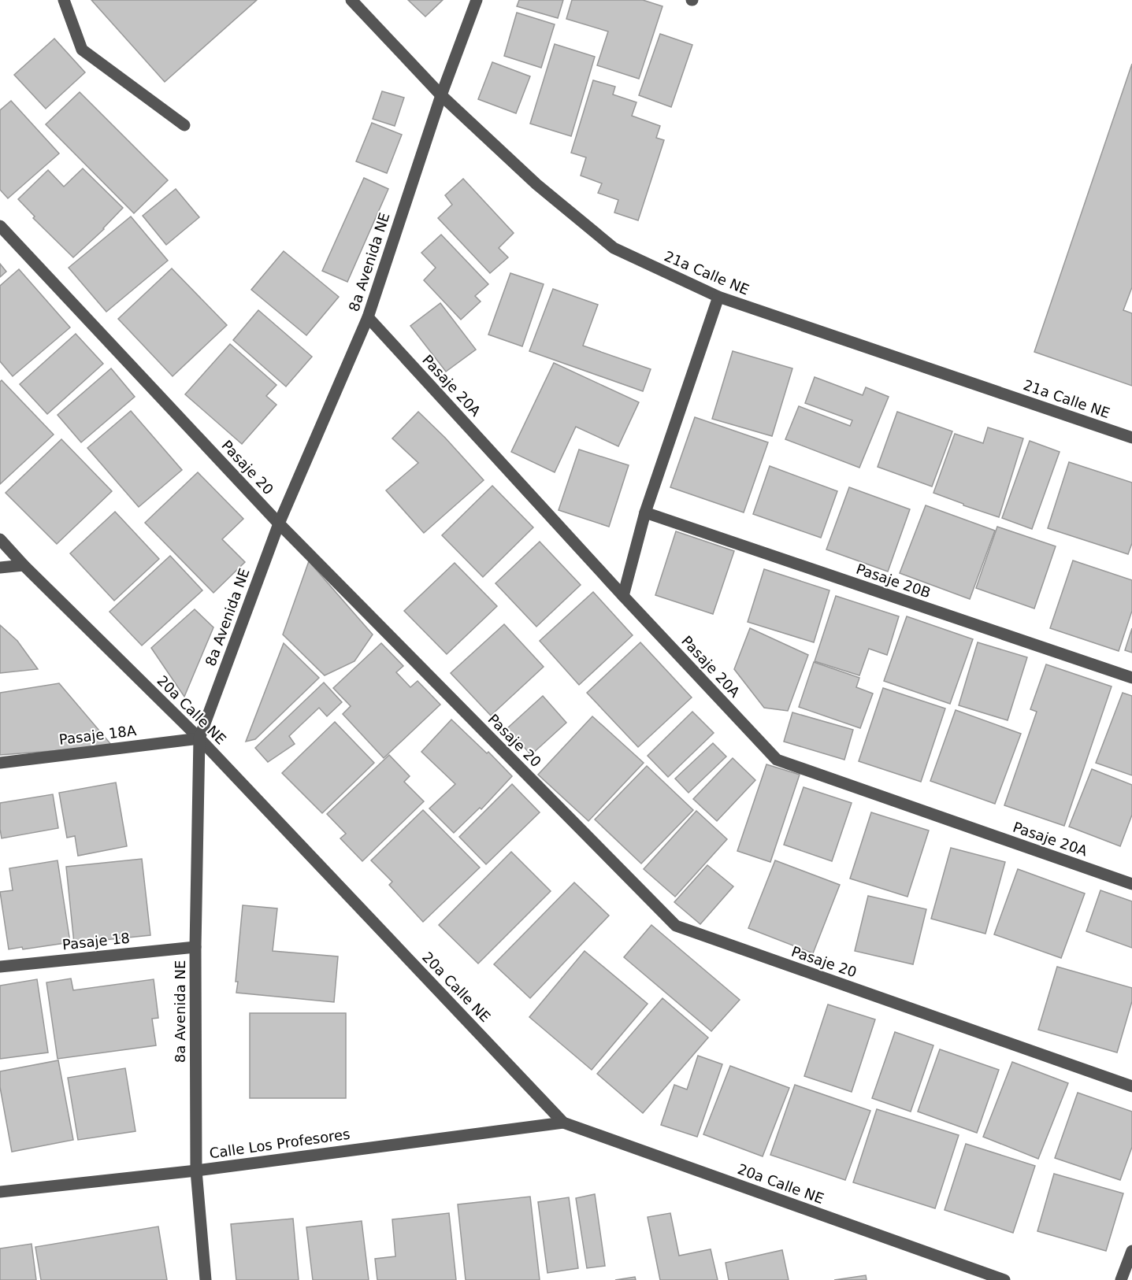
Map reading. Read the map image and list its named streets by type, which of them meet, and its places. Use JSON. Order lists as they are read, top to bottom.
{
  "streets": {
    "street": [
      "8a Avenida NE",
      "21a Calle NE",
      "Pasaje 20A",
      "Pasaje 20",
      "Pasaje 20B",
      "20a Calle NE",
      "Pasaje 18A",
      "Pasaje 18",
      "Calle Los Profesores"
    ]
  },
  "crossings": [
    ["8a Avenida NE", "21a Calle NE"],
    ["8a Avenida NE", "Pasaje 20A"],
    ["8a Avenida NE", "Pasaje 20"],
    ["8a Avenida NE", "20a Calle NE"],
    ["8a Avenida NE", "Pasaje 18A"],
    ["8a Avenida NE", "Pasaje 18"],
    ["8a Avenida NE", "Calle Los Profesores"],
    ["20a Calle NE", "Pasaje 18A"],
    ["20a Calle NE", "Calle Los Profesores"]
  ]
}
